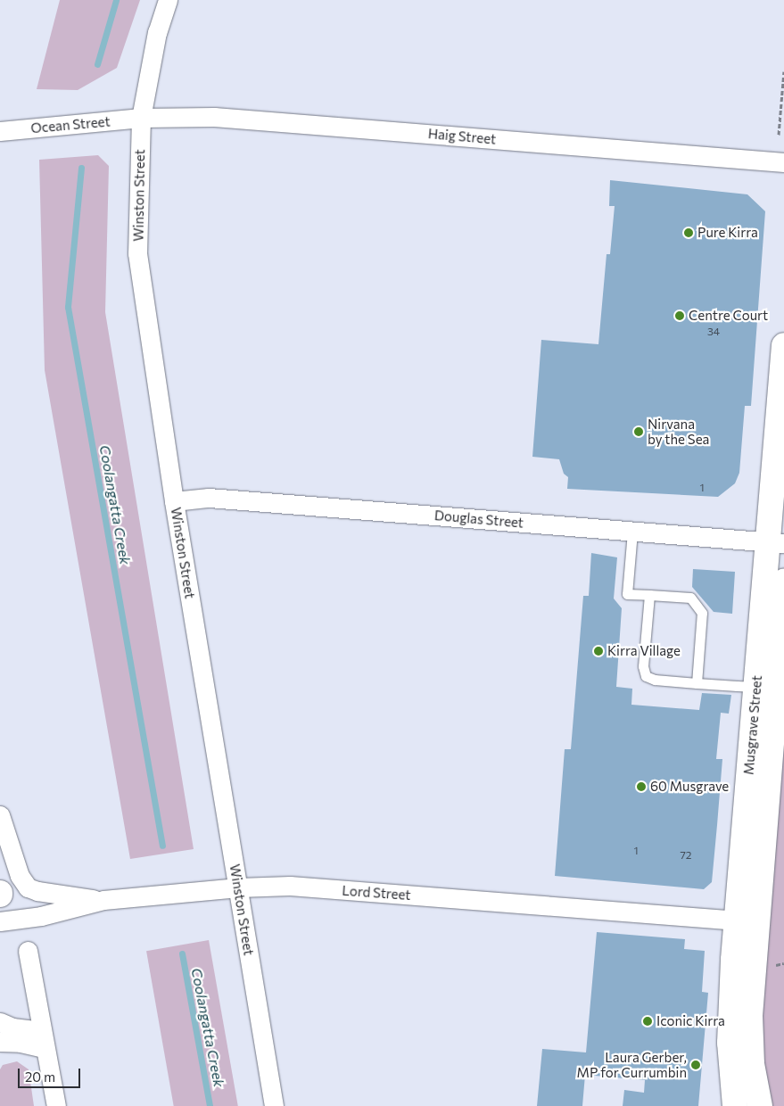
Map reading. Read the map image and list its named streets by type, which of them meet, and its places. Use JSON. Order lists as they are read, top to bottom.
{
  "streets": {
    "main road": ["Musgrave Street"],
    "street": [
      "Ocean Street",
      "Haig Street",
      "Winston Street",
      "Douglas Street",
      "Lord Street"
    ]
  },
  "crossings": [
    ["Ocean Street", "Haig Street"],
    ["Ocean Street", "Winston Street"],
    ["Haig Street", "Winston Street"],
    ["Winston Street", "Douglas Street"],
    ["Winston Street", "Lord Street"],
    ["Douglas Street", "Musgrave Street"],
    ["Musgrave Street", "Lord Street"]
  ],
  "water": ["Coolangatta Creek"],
  "places": [
    "Pure Kirra",
    "Centre Court",
    "Nirvana by the Sea",
    "Kirra Village",
    "60 Musgrave",
    "Iconic Kirra",
    "Laura Gerber, MP for Currumbin"
  ],
  "house_numbers": [
    "34",
    "1",
    "1",
    "72"
  ],
  "scale_bar": "20 m"
}
